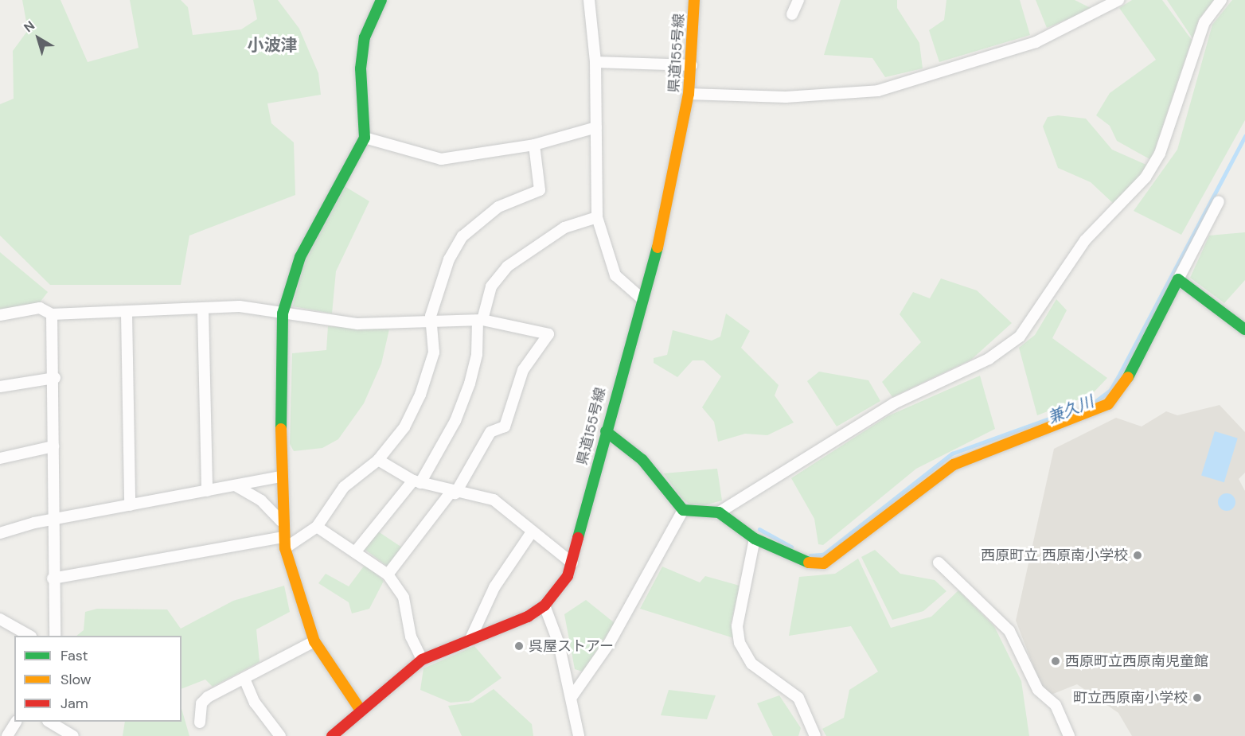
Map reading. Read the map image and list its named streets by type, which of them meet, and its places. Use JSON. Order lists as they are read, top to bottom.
{
  "streets": {
    "street": ["県道155号線"]
  },
  "districts": ["小波津"],
  "water": ["兼久川"],
  "places": [
    "西原町立 西原南小学校",
    "呉屋ストアー",
    "西原町立西原南児童館",
    "町立西原南小学校"
  ],
  "legend": ["Fast", "Slow", "Jam"],
  "north": "top left"
}
